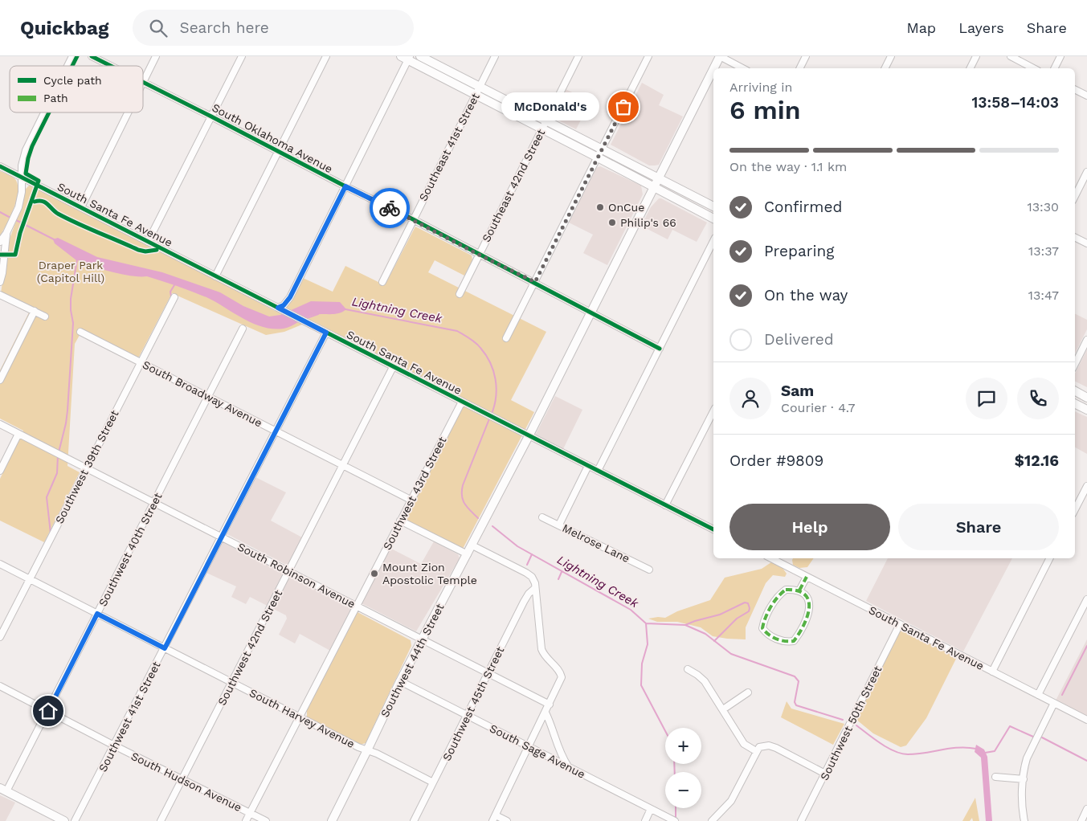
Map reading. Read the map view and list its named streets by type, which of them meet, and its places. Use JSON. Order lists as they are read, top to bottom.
{
  "streets": {
    "main road": ["Southwest 44th Street"],
    "street": [
      "South Oklahoma Avenue",
      "Southeast 41st Street",
      "Southeast 42nd Street",
      "South Santa Fe Avenue",
      "South Broadway Avenue",
      "Southwest 39th Street",
      "Southwest 43rd Street",
      "Melrose Lane",
      "Southwest 40th Street",
      "South Robinson Avenue",
      "Southwest 42nd Street",
      "Southwest 45th Street",
      "Southwest 41st Street",
      "South Harvey Avenue",
      "Southwest 50th Street",
      "South Sage Avenue",
      "South Hudson Avenue"
    ]
  },
  "crossings": [
    ["South Oklahoma Avenue", "Southeast 41st Street"],
    ["South Oklahoma Avenue", "Southeast 42nd Street"],
    ["South Oklahoma Avenue", "Southwest 44th Street"],
    ["South Santa Fe Avenue", "Southwest 43rd Street"],
    ["South Santa Fe Avenue", "Southwest 42nd Street"],
    ["South Santa Fe Avenue", "Southwest 44th Street"],
    ["South Santa Fe Avenue", "Southwest 41st Street"],
    ["South Santa Fe Avenue", "Southwest 50th Street"],
    ["South Broadway Avenue", "Southwest 39th Street"],
    ["South Broadway Avenue", "Southwest 43rd Street"],
    ["South Broadway Avenue", "Southwest 40th Street"],
    ["South Broadway Avenue", "Southwest 42nd Street"],
    ["South Broadway Avenue", "Southwest 41st Street"],
    ["Southwest 39th Street", "South Robinson Avenue"],
    ["Southwest 39th Street", "South Harvey Avenue"],
    ["Southwest 43rd Street", "South Robinson Avenue"],
    ["Southwest 43rd Street", "South Harvey Avenue"],
    ["Southwest 43rd Street", "South Hudson Avenue"],
    ["Southwest 40th Street", "South Robinson Avenue"],
    ["Southwest 40th Street", "South Harvey Avenue"],
    ["Southwest 40th Street", "South Hudson Avenue"],
    ["South Robinson Avenue", "Southwest 42nd Street"],
    ["South Robinson Avenue", "Southwest 44th Street"],
    ["South Robinson Avenue", "Southwest 45th Street"],
    ["South Robinson Avenue", "Southwest 41st Street"],
    ["Southwest 42nd Street", "South Harvey Avenue"],
    ["Southwest 42nd Street", "South Hudson Avenue"],
    ["Southwest 44th Street", "South Harvey Avenue"],
    ["Southwest 44th Street", "South Sage Avenue"],
    ["Southwest 45th Street", "South Harvey Avenue"],
    ["Southwest 45th Street", "South Sage Avenue"],
    ["Southwest 41st Street", "South Harvey Avenue"],
    ["Southwest 41st Street", "South Hudson Avenue"]
  ],
  "water": ["Lightning Creek"],
  "parks": ["Draper Park (Capitol Hill)"],
  "places": [
    "McDonald's",
    "OnCue",
    "Philip's 66",
    "Mount Zion Apostolic Temple"
  ],
  "legend": ["Cycle path", "Path"],
  "page": {
    "header": "Quickbag",
    "search": "Search here",
    "nav": ["Map", "Layers", "Share"],
    "heading": ["6 min", "Arriving in", "13:58–14:03"],
    "panel": [
      "Sam",
      "Courier · 4.7",
      "Order #9809",
      "$12.16"
    ],
    "bubble": "McDonald's",
    "bar": "On the way · 1.1 km",
    "list": [
      ["Confirmed", "13:30"],
      ["Preparing", "13:37"],
      ["On the way", "13:47"],
      "Delivered"
    ],
    "buttons": ["Help", "Share"],
    "map_buttons": ["+", "−"]
  }
}
